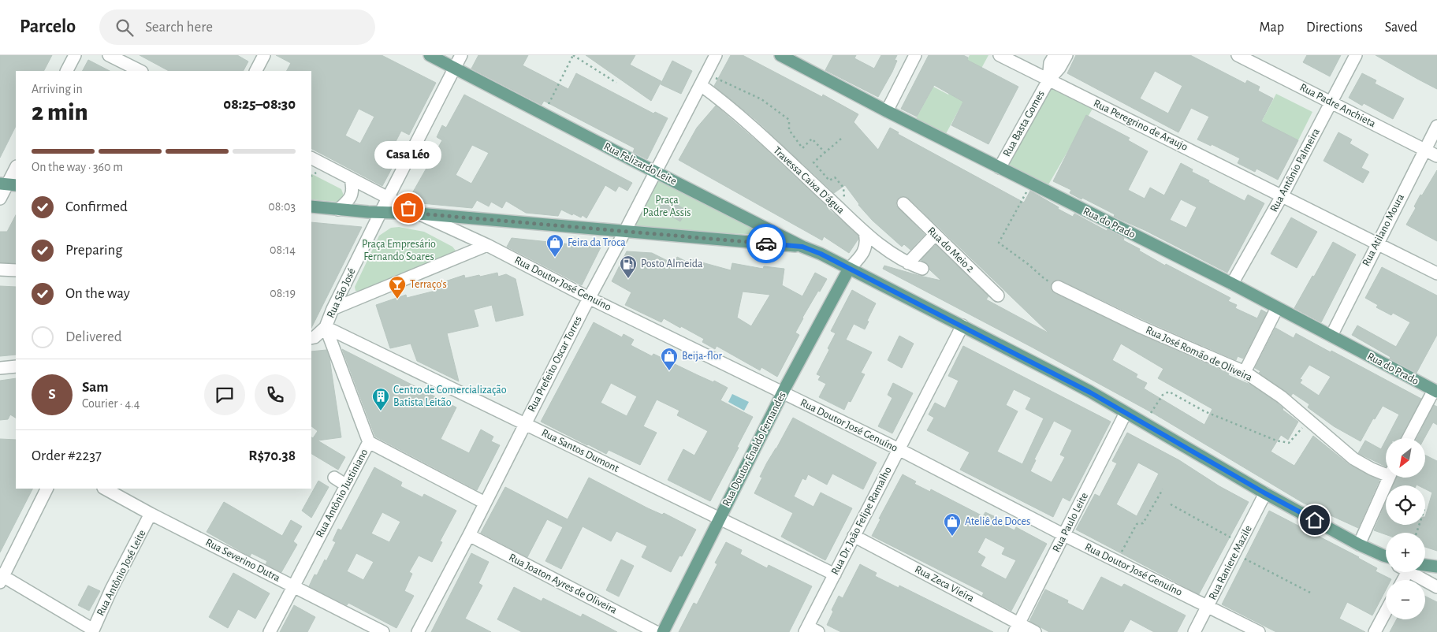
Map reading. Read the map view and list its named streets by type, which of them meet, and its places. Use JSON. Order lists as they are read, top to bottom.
{
  "streets": {
    "main road": ["Rua Felizardo Leite", "Rua do Prado", "Rua Doutor Enaldo Fernandes"],
    "street": [
      "Rua Padre Anchieta",
      "Rua Basta Gomes",
      "Rua Peregrino de Araujo",
      "Rua Antônio Palmeira",
      "Travessa Caixa D'água",
      "Rua Atilano Moura",
      "Rua do Meio 2",
      "Rua Doutor José Genuíno",
      "Rua São José",
      "Rua José Romão de Oliveira",
      "Rua Prefeito Oscar Torres",
      "Rua Santos Dumont",
      "Rua Antônio Justiniano",
      "Rua Dr. João Felipe Ramalho",
      "Rua Paulo Leite",
      "Rua Severino Dutra",
      "Rua Raniere Mazile",
      "Rua Antônio José Leite",
      "Rua Joaton Ayres de Oliveira",
      "Rua Zeca Vieira"
    ]
  },
  "crossings": [
    ["Rua Padre Anchieta", "Rua Antônio Palmeira"],
    ["Rua Padre Anchieta", "Rua Atilano Moura"],
    ["Rua Basta Gomes", "Rua Peregrino de Araujo"],
    ["Rua Basta Gomes", "Rua do Prado"],
    ["Rua Peregrino de Araujo", "Rua Antônio Palmeira"],
    ["Rua Peregrino de Araujo", "Rua Atilano Moura"],
    ["Rua Felizardo Leite", "Rua São José"],
    ["Rua Felizardo Leite", "Rua Prefeito Oscar Torres"],
    ["Rua Felizardo Leite", "Rua Doutor Enaldo Fernandes"],
    ["Rua Felizardo Leite", "Rua Dr. João Felipe Ramalho"],
    ["Rua Felizardo Leite", "Rua Paulo Leite"],
    ["Rua Felizardo Leite", "Rua Raniere Mazile"],
    ["Rua Antônio Palmeira", "Rua do Prado"],
    ["Travessa Caixa D'água", "Rua Prefeito Oscar Torres"],
    ["Rua do Prado", "Rua Atilano Moura"],
    ["Rua Doutor José Genuíno", "Rua São José"],
    ["Rua Doutor José Genuíno", "Rua Prefeito Oscar Torres"],
    ["Rua Doutor José Genuíno", "Rua Doutor Enaldo Fernandes"],
    ["Rua Doutor José Genuíno", "Rua Dr. João Felipe Ramalho"],
    ["Rua Doutor José Genuíno", "Rua Paulo Leite"],
    ["Rua Doutor José Genuíno", "Rua Raniere Mazile"],
    ["Rua São José", "Rua Santos Dumont"],
    ["Rua São José", "Rua Antônio Justiniano"],
    ["Rua Prefeito Oscar Torres", "Rua Santos Dumont"],
    ["Rua Prefeito Oscar Torres", "Rua Joaton Ayres de Oliveira"],
    ["Rua Doutor Enaldo Fernandes", "Rua Santos Dumont"],
    ["Rua Santos Dumont", "Rua Antônio Justiniano"],
    ["Rua Santos Dumont", "Rua Dr. João Felipe Ramalho"],
    ["Rua Antônio Justiniano", "Rua Severino Dutra"],
    ["Rua Dr. João Felipe Ramalho", "Rua Zeca Vieira"],
    ["Rua Paulo Leite", "Rua Zeca Vieira"],
    ["Rua Severino Dutra", "Rua Antônio José Leite"]
  ],
  "parks": ["Praça Padre Assis", "Praça Empresário Fernando Soares"],
  "places": {
    "other": ["Casa Léo"],
    "shop": ["Feira da Troca", "Beija-flor", "Ateliê de Doces"],
    "fuel station": ["Posto Almeida"],
    "bar": ["Terraço's"],
    "building": ["Centro de Comercialização Batista Leitão"]
  },
  "north": "bottom left",
  "page": {
    "header": "Parcelo",
    "search": "Search here",
    "nav": ["Map", "Directions", "Saved"],
    "heading": ["2 min", "Arriving in", "08:25–08:30"],
    "panel": [
      "Sam",
      "Courier · 4.4",
      "Order #2237",
      "R$70.38"
    ],
    "bar": "On the way · 360 m",
    "bubble": "Casa Léo",
    "list": [
      ["Confirmed", "08:03"],
      ["Preparing", "08:14"],
      ["On the way", "08:19"],
      "Delivered"
    ],
    "round": "S",
    "map_buttons": ["+", "−"]
  }
}
